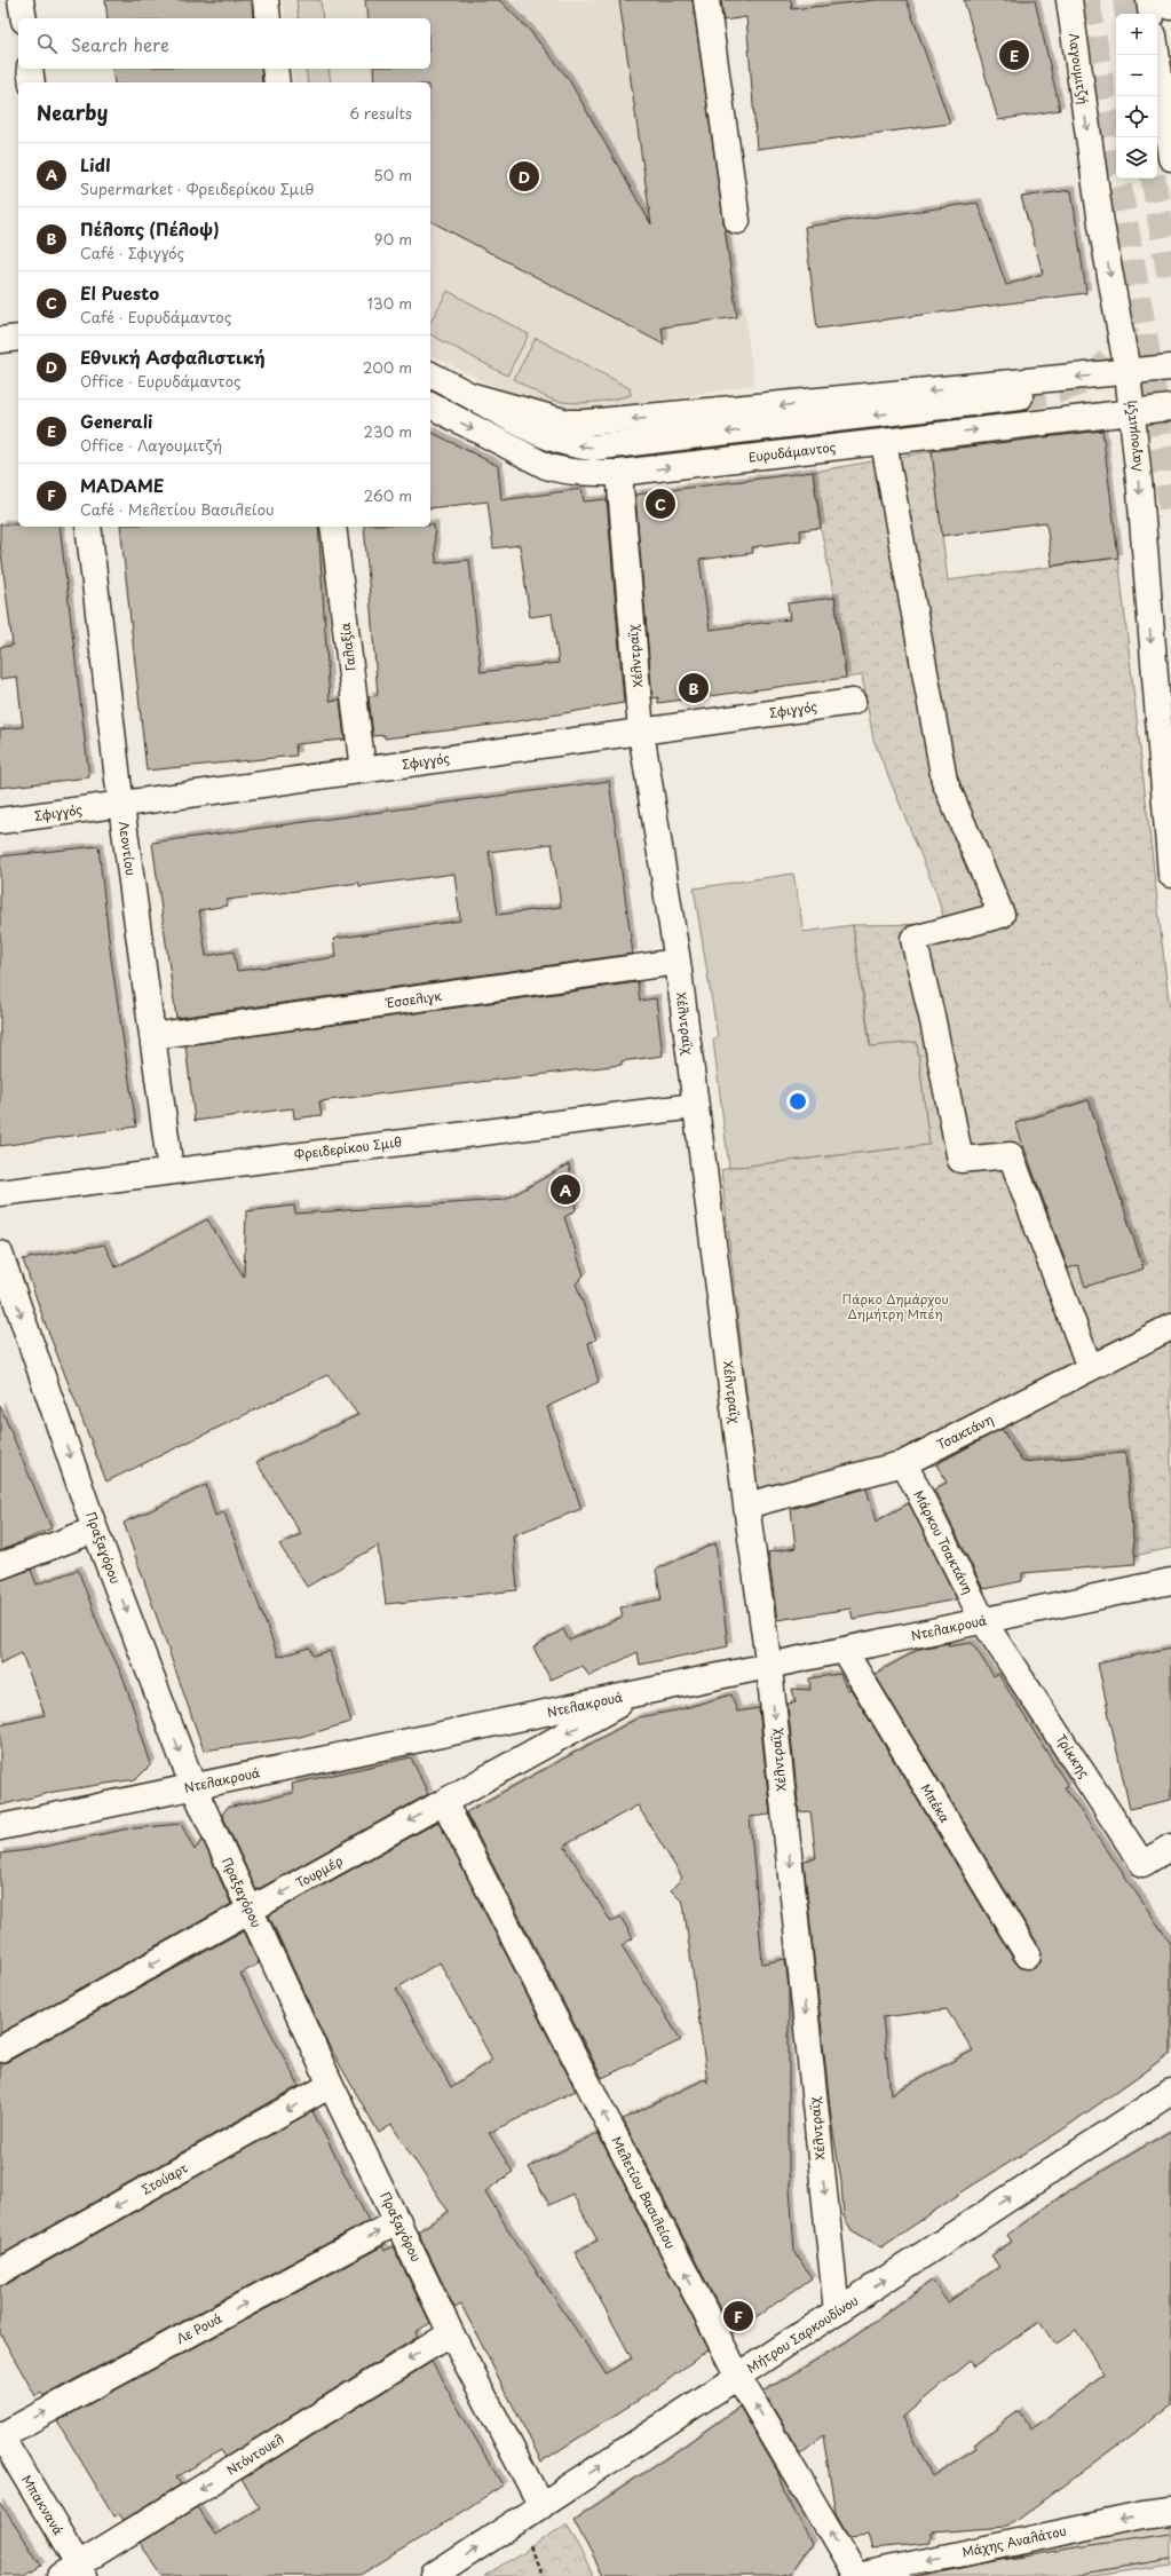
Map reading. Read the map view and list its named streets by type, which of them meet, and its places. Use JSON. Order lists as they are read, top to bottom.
{
  "streets": {
    "street": [
      "Λαγουμιτζή",
      "Ευρυδάμαντος",
      "Γαλαξία",
      "Χέλντραϊχ",
      "Σφιγγός",
      "Λεοντίου",
      "Έσσελιγκ",
      "Φρειδερίκου Σμιθ",
      "Τσακτάνη",
      "Μάρκου Τσακτάνη",
      "Πραξαγόρου",
      "Ντελακρουά",
      "Τρίκκης",
      "Μπέκα",
      "Τουρμέρ",
      "Στούαρτ",
      "Μελετίου Βασιλείου",
      "Λε Ρουά",
      "Μήτρου Σαρκουδίνου",
      "Ντόντουελ",
      "Μπακνανά",
      "Μάχης Αναλάτου"
    ]
  },
  "crossings": [
    ["Λαγουμιτζή", "Ευρυδάμαντος"],
    ["Ευρυδάμαντος", "Χέλντραϊχ"],
    ["Γαλαξία", "Σφιγγός"],
    ["Χέλντραϊχ", "Σφιγγός"],
    ["Χέλντραϊχ", "Έσσελιγκ"],
    ["Χέλντραϊχ", "Φρειδερίκου Σμιθ"],
    ["Χέλντραϊχ", "Τσακτάνη"],
    ["Χέλντραϊχ", "Ντελακρουά"],
    ["Χέλντραϊχ", "Μήτρου Σαρκουδίνου"],
    ["Σφιγγός", "Λεοντίου"],
    ["Λεοντίου", "Έσσελιγκ"],
    ["Λεοντίου", "Φρειδερίκου Σμιθ"],
    ["Τσακτάνη", "Μάρκου Τσακτάνη"],
    ["Μάρκου Τσακτάνη", "Ντελακρουά"],
    ["Μάρκου Τσακτάνη", "Τρίκκης"],
    ["Πραξαγόρου", "Ντελακρουά"],
    ["Πραξαγόρου", "Τουρμέρ"],
    ["Πραξαγόρου", "Στούαρτ"],
    ["Πραξαγόρου", "Λε Ρουά"],
    ["Πραξαγόρου", "Μήτρου Σαρκουδίνου"],
    ["Πραξαγόρου", "Ντόντουελ"],
    ["Ντελακρουά", "Τρίκκης"],
    ["Ντελακρουά", "Μπέκα"],
    ["Ντελακρουά", "Τουρμέρ"],
    ["Τουρμέρ", "Μελετίου Βασιλείου"],
    ["Μελετίου Βασιλείου", "Μήτρου Σαρκουδίνου"],
    ["Μελετίου Βασιλείου", "Μάχης Αναλάτου"],
    ["Λε Ρουά", "Μπακνανά"],
    ["Ντόντουελ", "Μπακνανά"]
  ],
  "one_way": [
    "Λαγουμιτζή",
    "Πραξαγόρου",
    "Τουρμέρ",
    "Στούαρτ",
    "Μελετίου Βασιλείου",
    "Λε Ρουά",
    "Μήτρου Σαρκουδίνου",
    "Ντόντουελ",
    "Μάχης Αναλάτου"
  ],
  "parks": ["Πάρκο Δημάρχου Δημήτρη Μπέη"],
  "page": {
    "map_buttons": ["+", "−"],
    "search": "Search here",
    "pins": [
      "E",
      "D",
      "C",
      "B",
      "A",
      "F"
    ],
    "heading": ["Nearby", "6 results"],
    "list": [
      {
        "mark": "A",
        "name": "Lidl",
        "note": "Supermarket · Φρειδερίκου Σμιθ",
        "value": "50 m"
      },
      {
        "mark": "B",
        "name": "Πέλοπς (Πέλοψ)",
        "note": "Café · Σφιγγός",
        "value": "90 m"
      },
      {
        "mark": "C",
        "name": "El Puesto",
        "note": "Café · Ευρυδάμαντος",
        "value": "130 m"
      },
      {
        "mark": "D",
        "name": "Εθνική Ασφαλιστική",
        "note": "Office · Ευρυδάμαντος",
        "value": "200 m"
      },
      {
        "mark": "E",
        "name": "Generali",
        "note": "Office · Λαγουμιτζή",
        "value": "230 m"
      },
      {
        "mark": "F",
        "name": "MADAME",
        "note": "Café · Μελετίου Βασιλείου",
        "value": "260 m"
      }
    ]
  }
}
